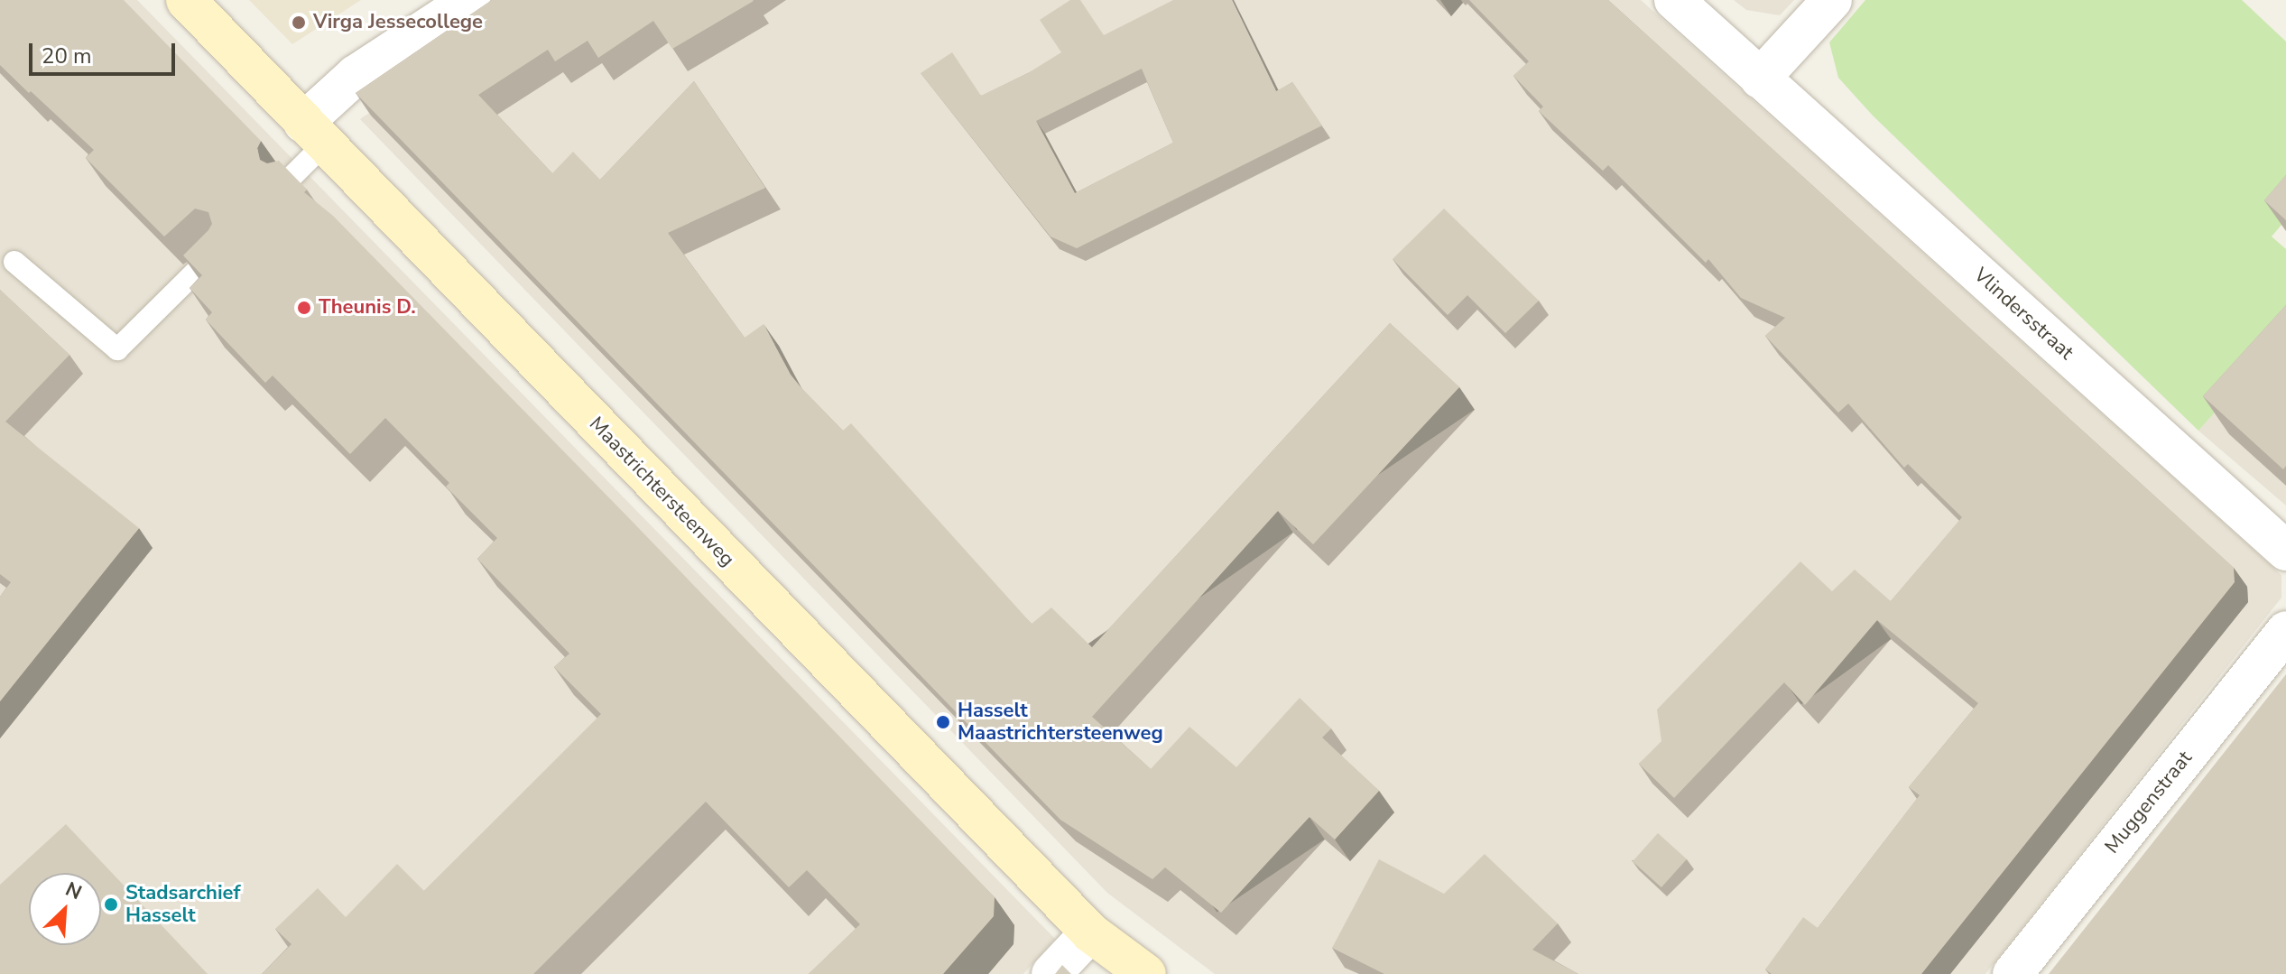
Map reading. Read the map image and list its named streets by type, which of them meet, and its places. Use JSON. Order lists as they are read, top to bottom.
{
  "streets": {
    "main road": ["Maastrichtersteenweg"],
    "street": ["Vlindersstraat", "Muggenstraat"]
  },
  "places": [
    "Virga Jessecollege",
    "Theunis D.",
    "Hasselt Maastrichtersteenweg",
    "Stadsarchief Hasselt"
  ],
  "scale_bar": "20 m",
  "north": "top right"
}
